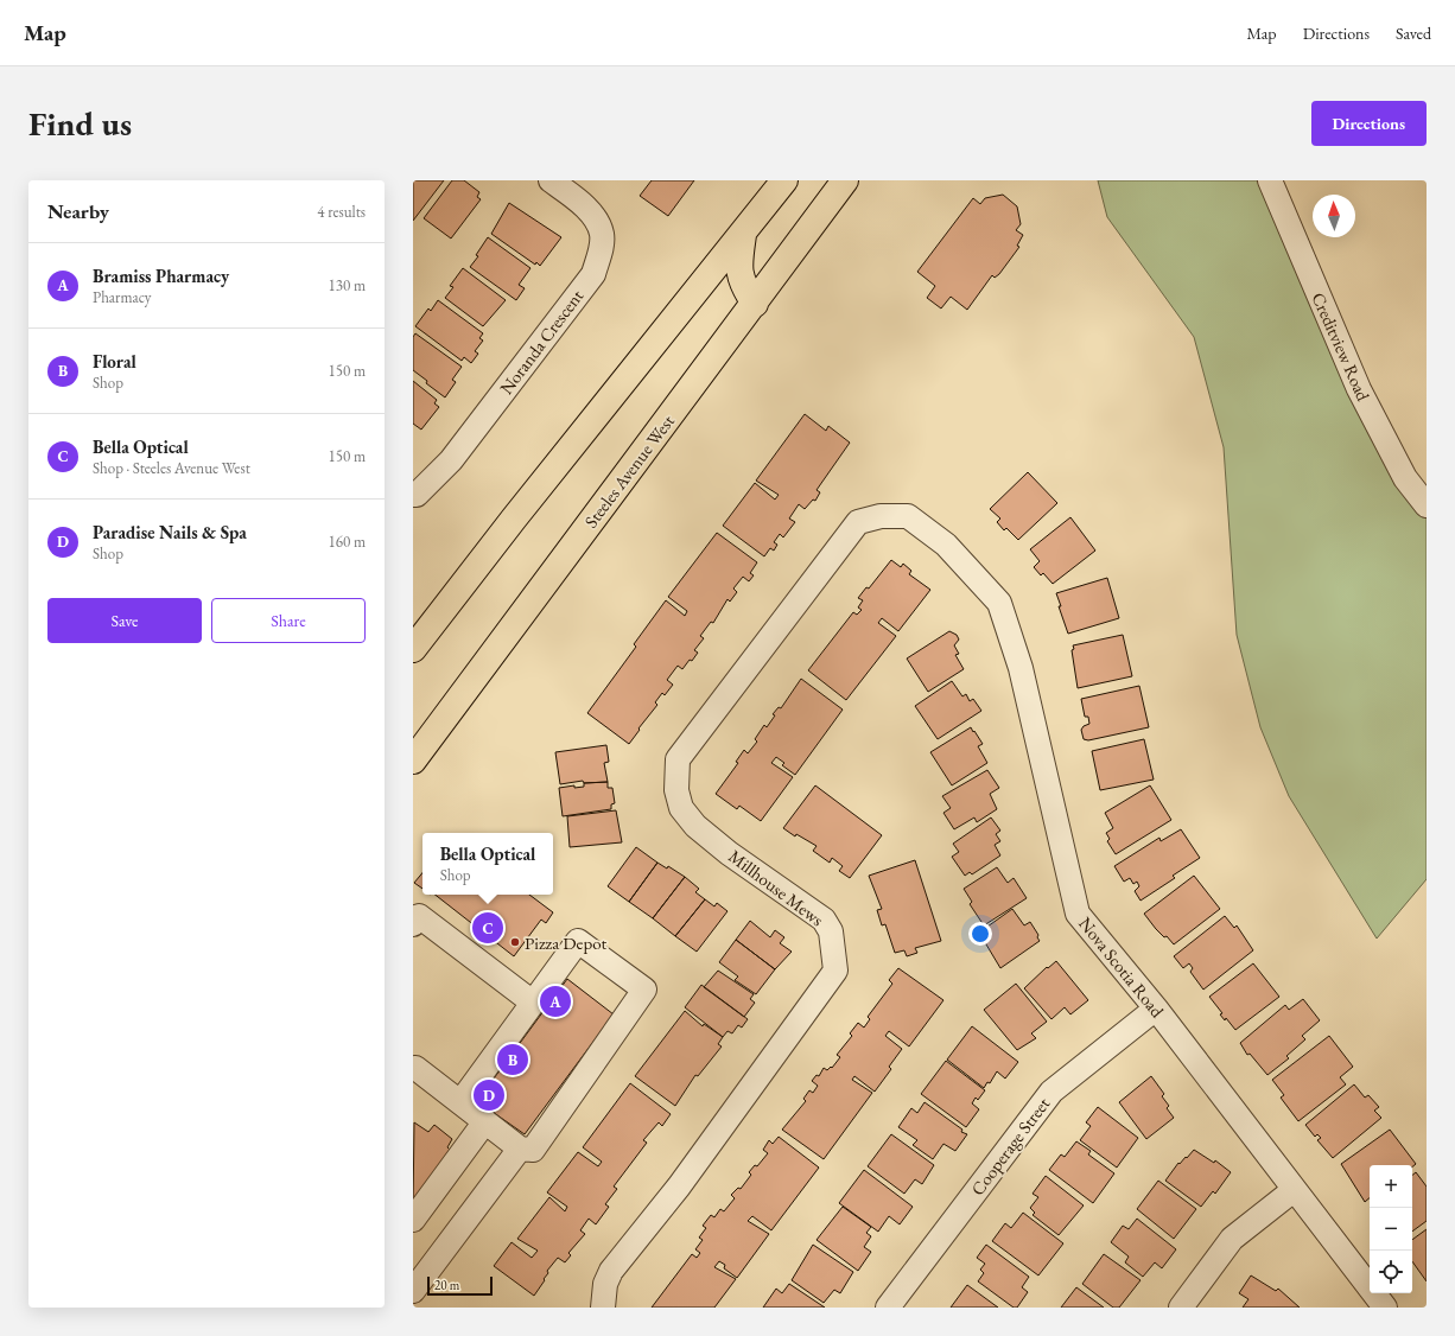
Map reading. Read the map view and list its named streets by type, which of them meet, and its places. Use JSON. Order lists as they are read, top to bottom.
{
  "streets": {
    "main road": ["Steeles Avenue West"],
    "street": [
      "Noranda Crescent",
      "Creditview Road",
      "Millhouse Mews",
      "Nova Scotia Road",
      "Cooperage Street"
    ]
  },
  "crossings": [
    ["Millhouse Mews", "Nova Scotia Road"],
    ["Nova Scotia Road", "Cooperage Street"]
  ],
  "places": ["Pizza Depot"],
  "scale_bar": "20 m",
  "north": "top",
  "page": {
    "header": "Map",
    "nav": ["Map", "Directions", "Saved"],
    "buttons": [
      "Directions",
      ["Save", "Share"]
    ],
    "title": "Find us",
    "heading": ["Nearby", "4 results"],
    "list": [
      {
        "mark": "A",
        "name": "Bramiss Pharmacy",
        "note": "Pharmacy",
        "value": "130 m"
      },
      {
        "mark": "B",
        "name": "Floral",
        "note": "Shop",
        "value": "150 m"
      },
      {
        "mark": "C",
        "name": "Bella Optical",
        "note": "Shop · Steeles Avenue West",
        "value": "150 m"
      },
      {
        "mark": "D",
        "name": "Paradise Nails & Spa",
        "note": "Shop",
        "value": "160 m"
      }
    ],
    "popup": ["Bella Optical", "Shop"],
    "pins": [
      "C",
      "A",
      "B",
      "D"
    ],
    "map_buttons": ["+", "−"],
    "scale": "20 m"
  }
}
